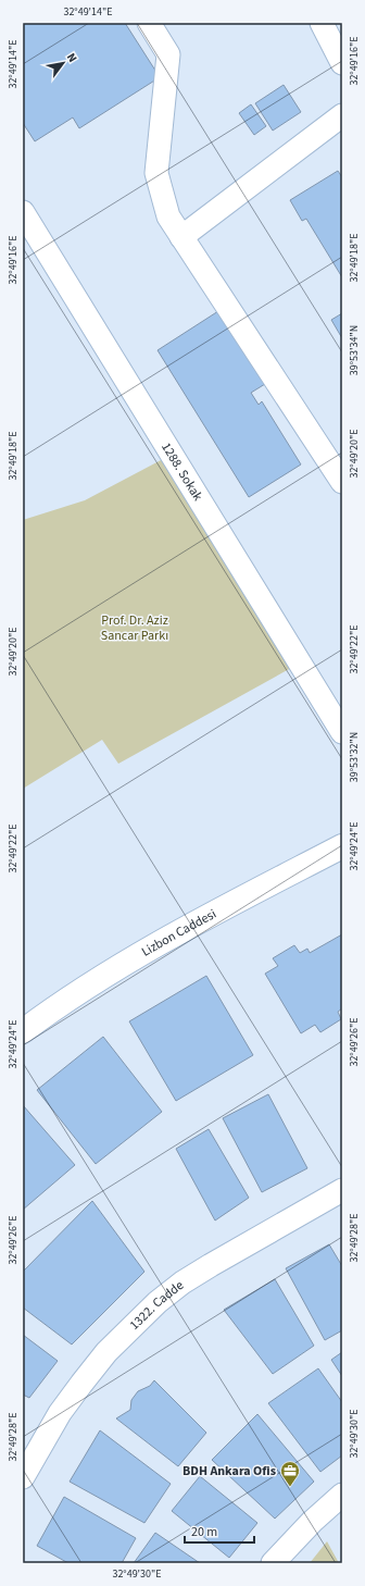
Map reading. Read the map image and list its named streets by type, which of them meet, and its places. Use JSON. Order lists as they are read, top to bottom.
{
  "streets": {
    "main road": ["Lizbon Caddesi"],
    "street": ["1288. Sokak", "1322. Cadde"]
  },
  "parks": ["Prof. Dr. Aziz Sancar Parkı"],
  "places": {
    "office": ["BDH Ankara Ofis"]
  },
  "scale_bar": "20 m",
  "north": "top right",
  "coordinates": [
    "32°49'14\"E",
    "32°49'16\"E",
    "32°49'18\"E",
    "39°53'34\"N",
    "32°49'20\"E",
    "32°49'22\"E",
    "39°53'32\"N",
    "32°49'24\"E",
    "32°49'26\"E",
    "32°49'28\"E",
    "32°49'30\"E"
  ]
}
